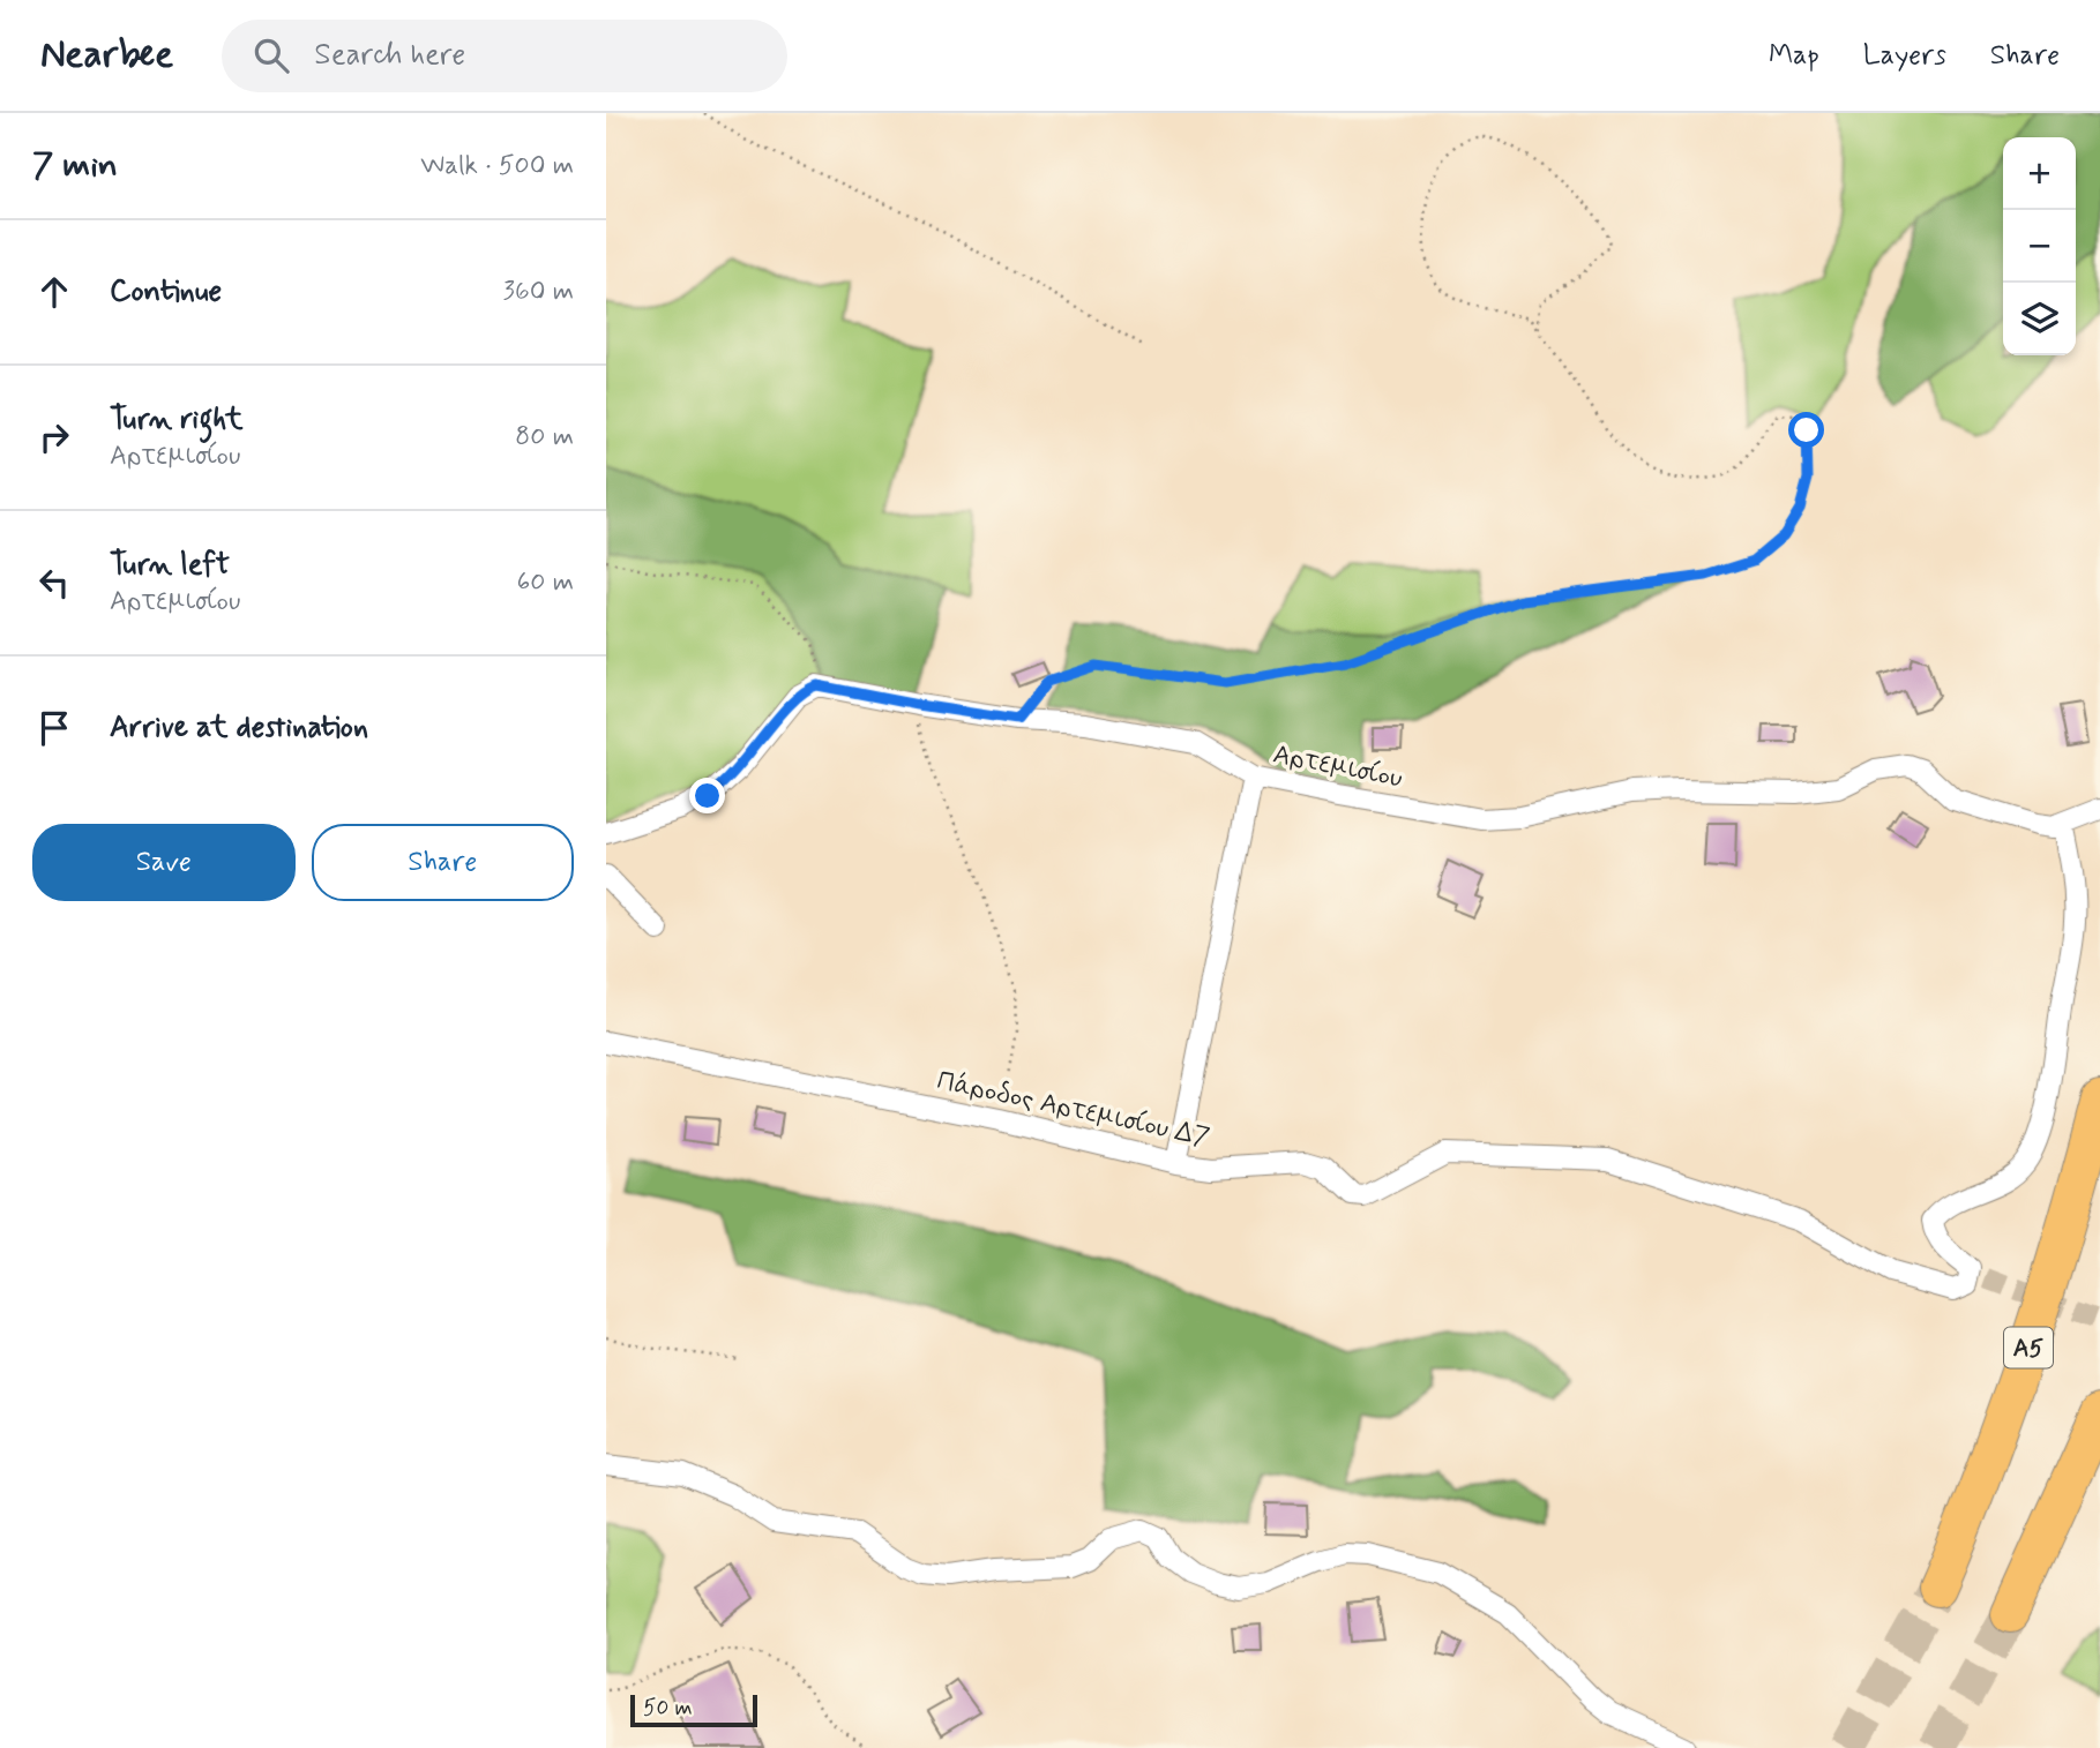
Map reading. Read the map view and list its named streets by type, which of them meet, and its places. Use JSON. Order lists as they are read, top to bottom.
{
  "streets": {
    "highway": ["Α5"],
    "street": ["Αρτεμισίου", "Πάροδος Αρτεμισίου Δ7"]
  },
  "crossings": [
    ["Αρτεμισίου", "Πάροδος Αρτεμισίου Δ7"]
  ],
  "scale_bar": "50 m",
  "page": {
    "header": "Nearbee",
    "search": "Search here",
    "nav": ["Map", "Layers", "Share"],
    "heading": ["7 min", "Walk · 500 m"],
    "map_buttons": ["+", "−"],
    "list": [
      ["Continue", "360 m"],
      ["Turn right", "Αρτεμισίου", "80 m"],
      ["Turn left", "Αρτεμισίου", "60 m"],
      "Arrive at destination"
    ],
    "buttons": ["Save", "Share"],
    "scale": "50 m"
  }
}
